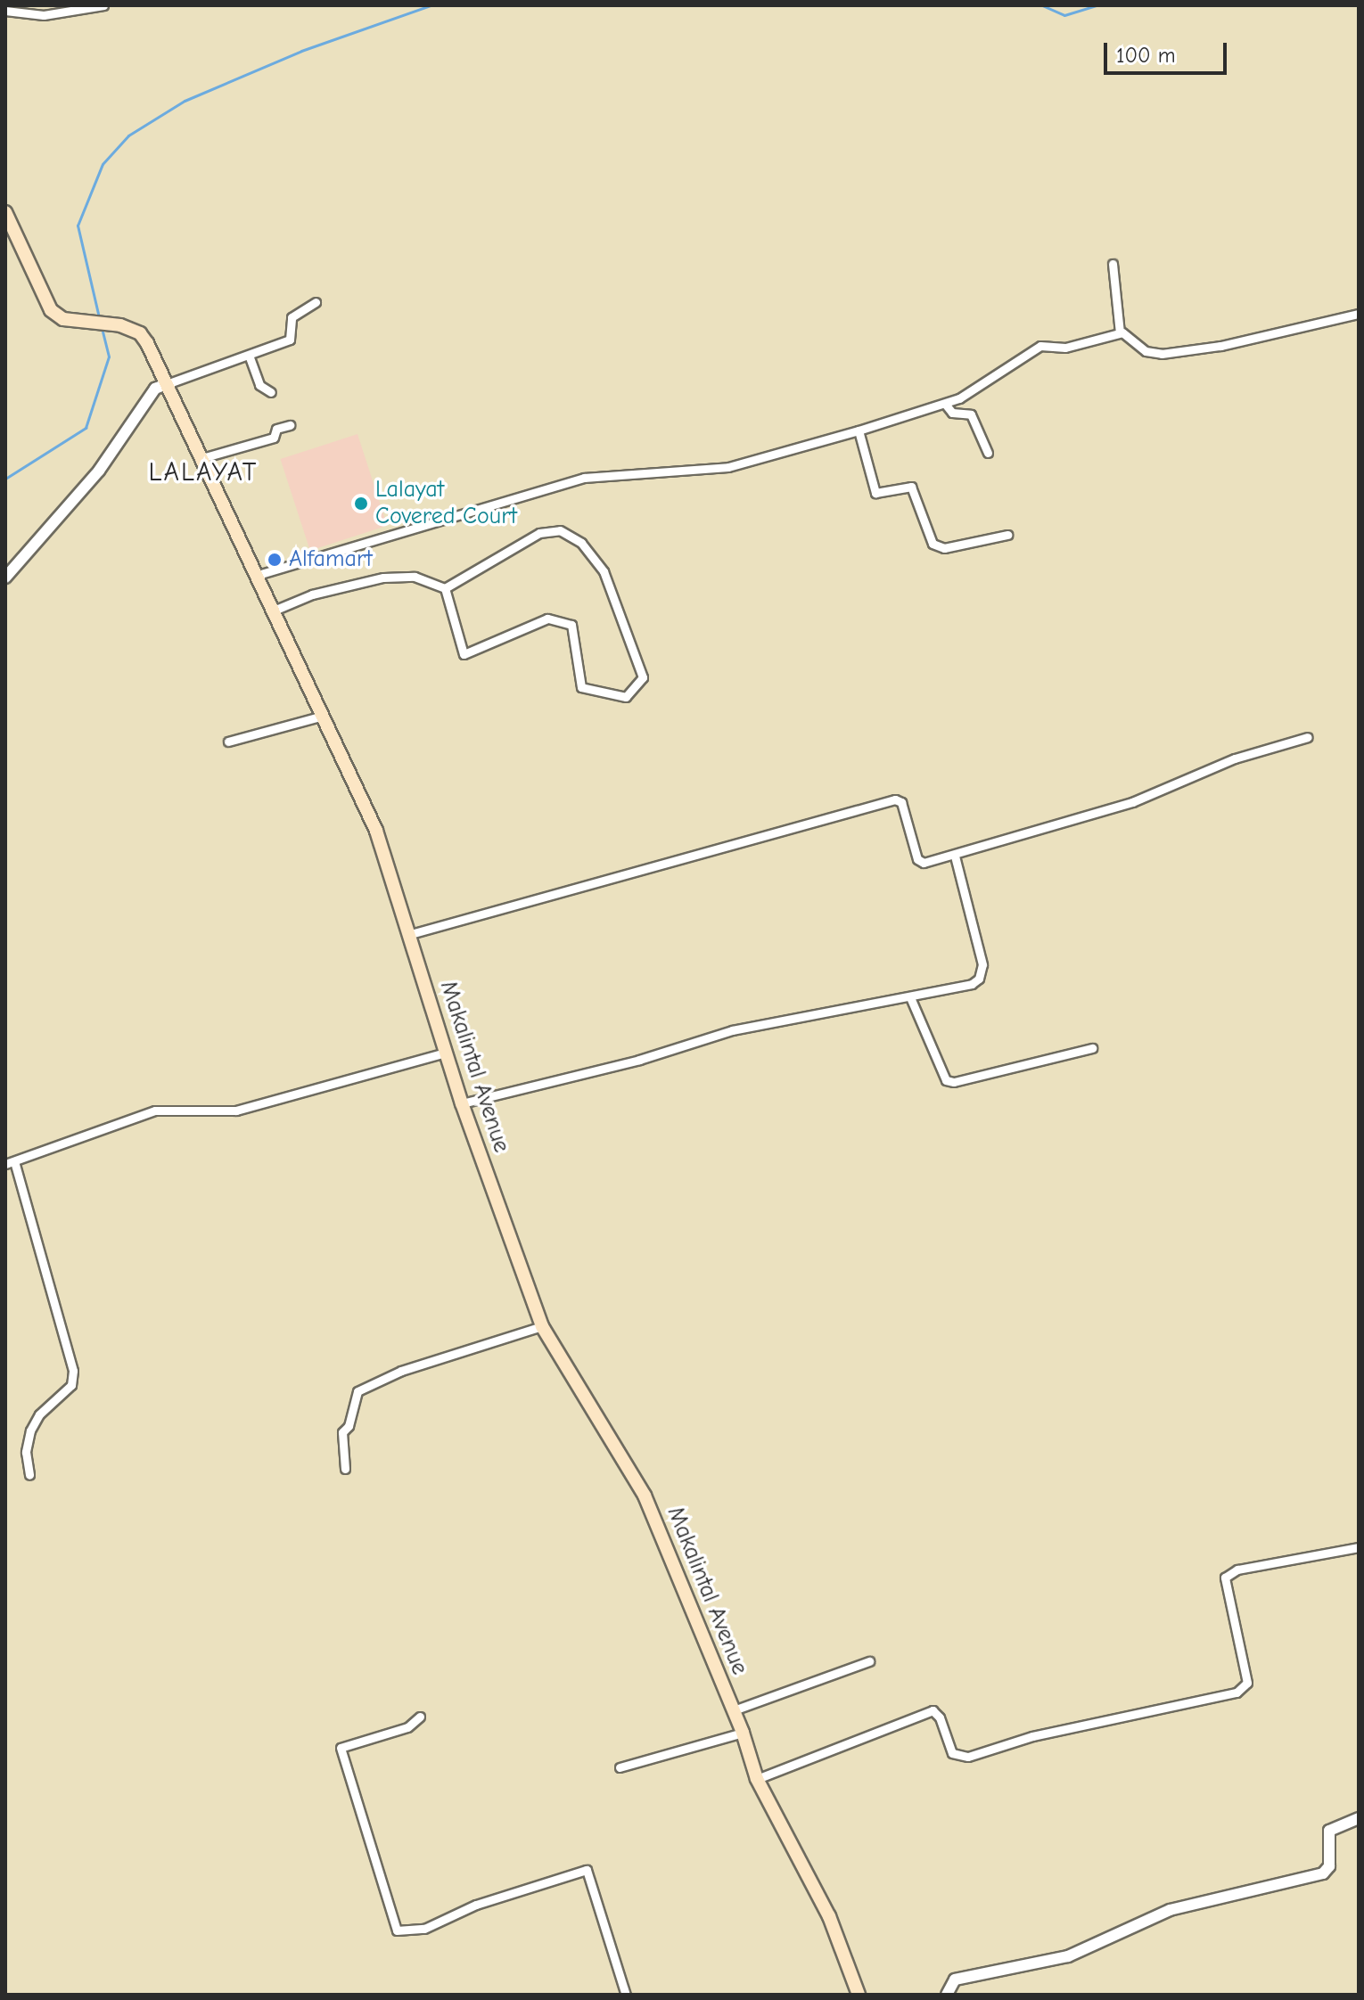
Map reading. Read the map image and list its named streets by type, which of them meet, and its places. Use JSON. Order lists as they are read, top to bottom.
{
  "streets": {
    "main road": ["Makalintal Avenue"]
  },
  "districts": ["LALAYAT"],
  "places": ["Lalayat Covered Court", "Alfamart"],
  "scale_bar": "100 m"
}
